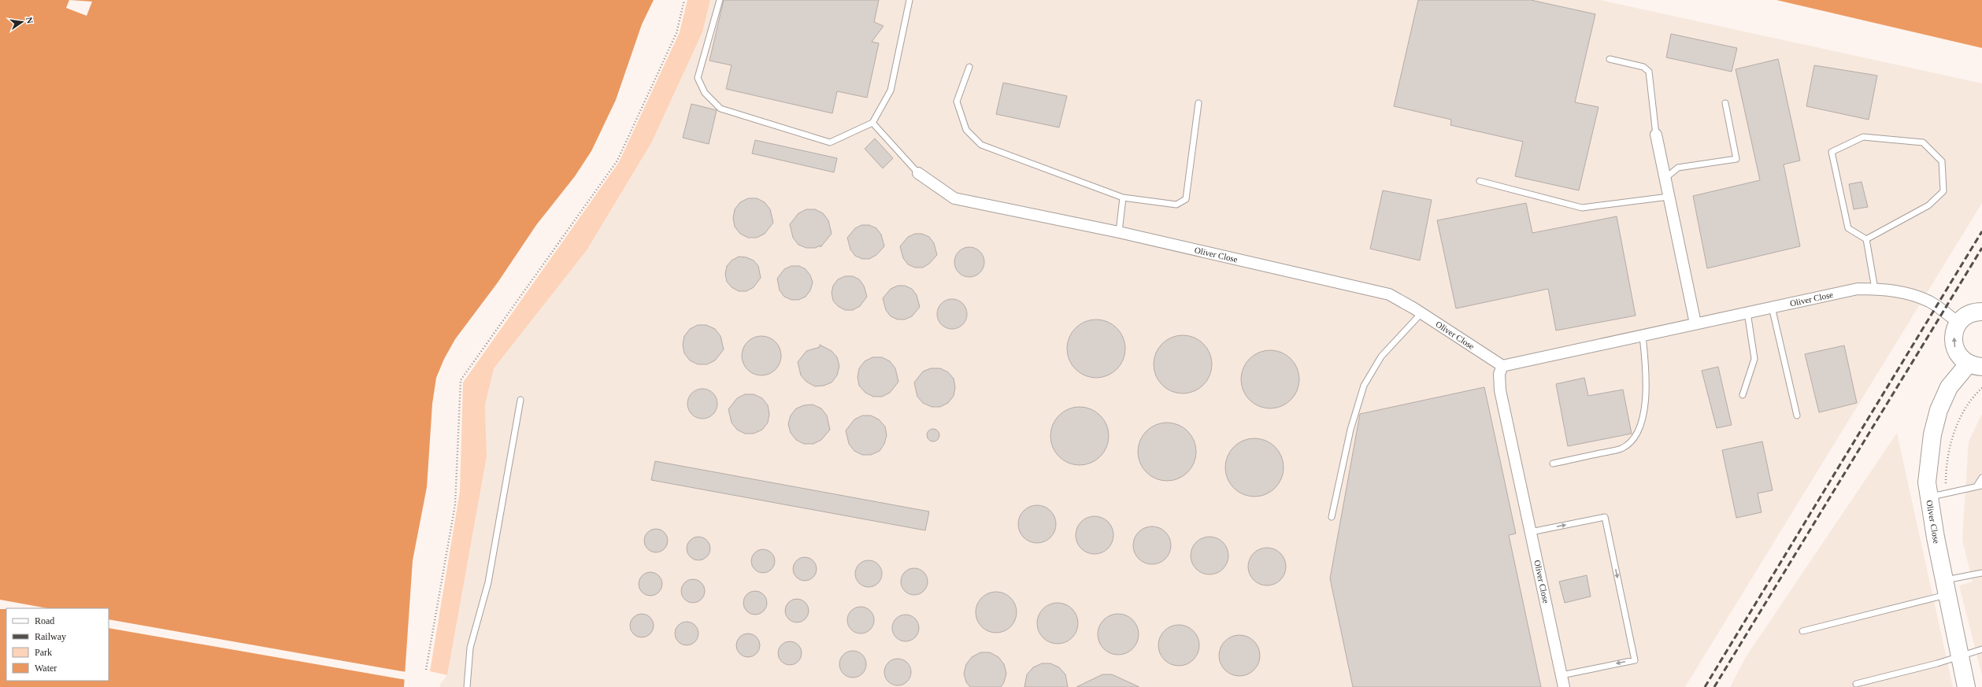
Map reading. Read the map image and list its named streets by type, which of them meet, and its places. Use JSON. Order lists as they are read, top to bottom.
{
  "streets": {
    "main road": ["Oliver Close"]
  },
  "legend": [
    "Road",
    "Railway",
    "Park",
    "Water"
  ],
  "north": "right"
}
